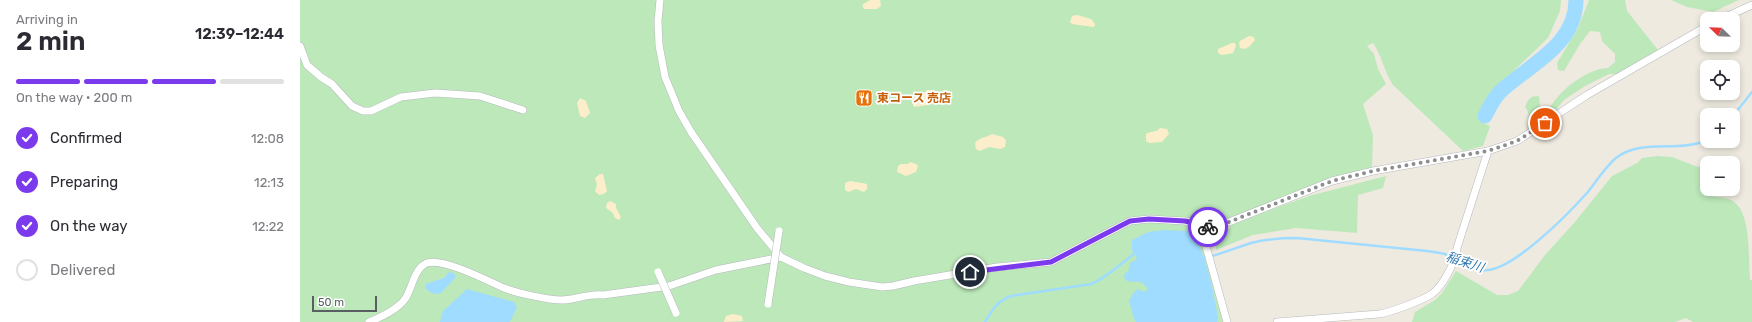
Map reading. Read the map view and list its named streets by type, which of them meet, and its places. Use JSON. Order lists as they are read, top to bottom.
{
  "water": ["稲束川"],
  "places": {
    "restaurant": ["東コース 売店"]
  },
  "scale_bar": "50 m",
  "north": "top left",
  "page": {
    "heading": ["2 min", "Arriving in", "12:39–12:44"],
    "map_buttons": ["+", "−"],
    "bar": "On the way · 200 m",
    "list": [
      ["Confirmed", "12:08"],
      ["Preparing", "12:13"],
      ["On the way", "12:22"],
      "Delivered"
    ],
    "scale": "50 m"
  }
}
